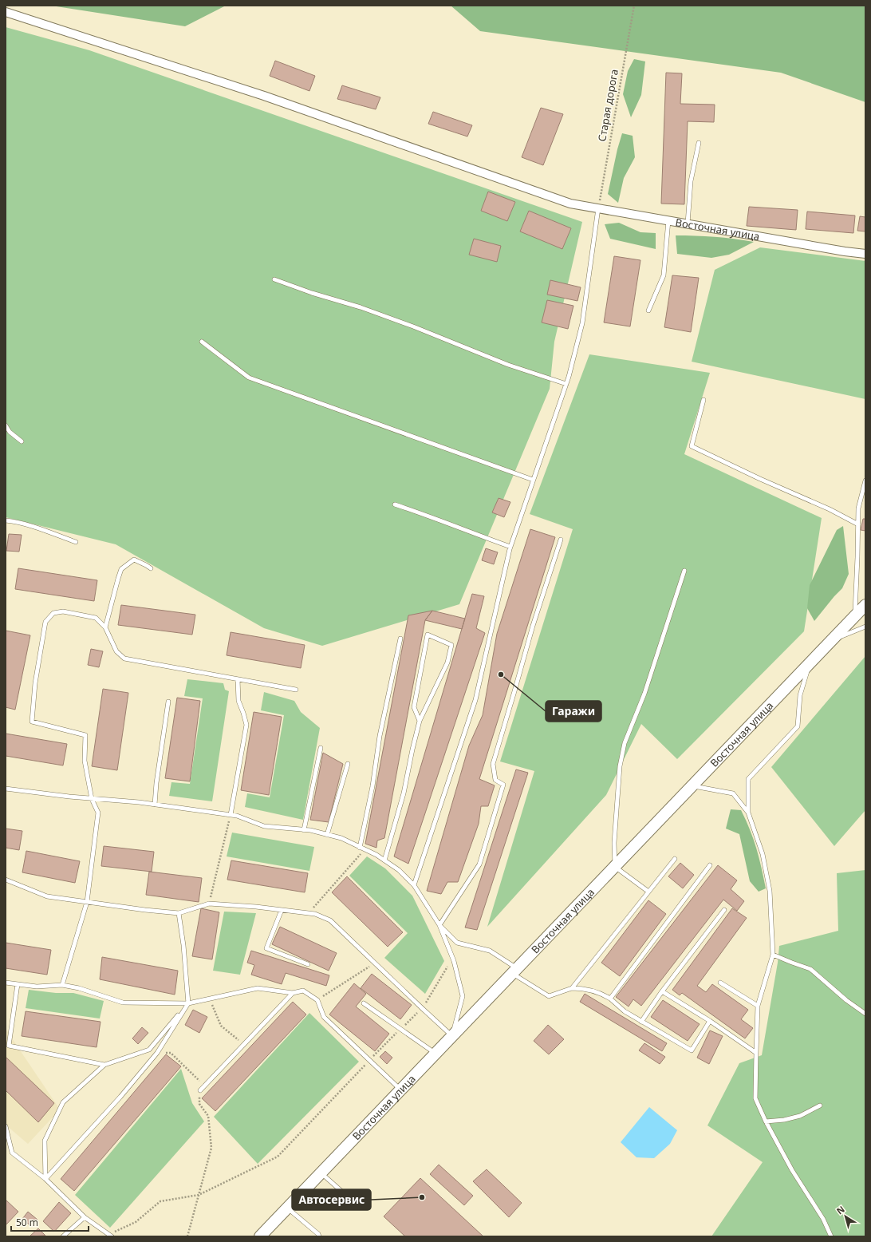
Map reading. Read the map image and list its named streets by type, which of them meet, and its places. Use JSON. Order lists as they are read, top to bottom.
{
  "streets": {
    "main road": ["Восточная улица"],
    "path": ["Старая дорога"]
  },
  "crossings": [
    ["Старая дорога", "Восточная улица"]
  ],
  "places": ["Гаражи", "Автосервис"],
  "scale_bar": "50 m",
  "north": "top left"
}
